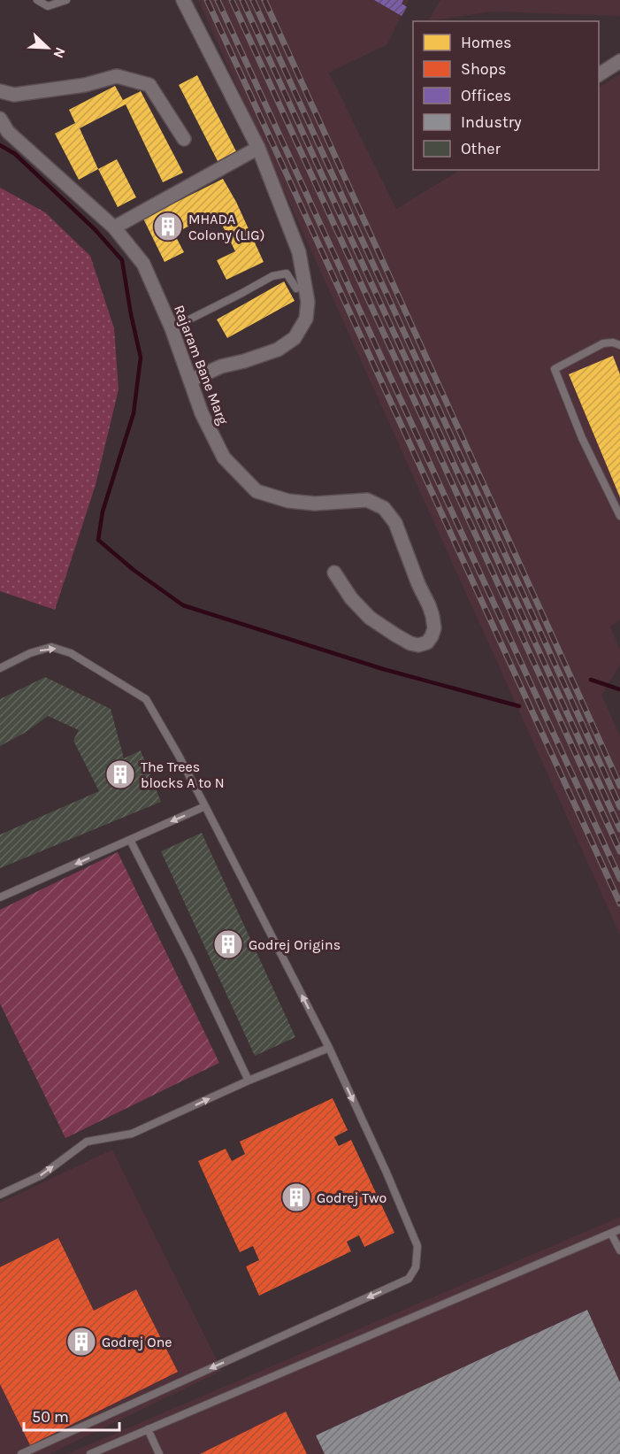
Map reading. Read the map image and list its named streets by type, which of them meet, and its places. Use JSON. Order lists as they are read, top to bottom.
{
  "streets": {
    "street": ["Rajaram Bane Marg"]
  },
  "places": {
    "building": [
      "MHADA Colony (LIG)",
      "The Trees blocks A to N",
      "Godrej Origins",
      "Godrej Two",
      "Godrej One"
    ]
  },
  "legend": [
    "Homes",
    "Shops",
    "Offices",
    "Industry",
    "Other"
  ],
  "scale_bar": "50 m",
  "north": "bottom right"
}
